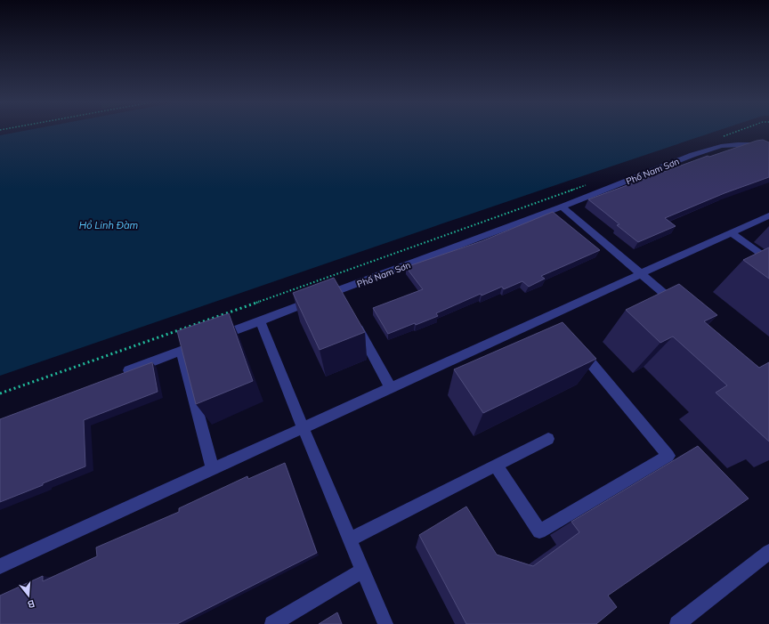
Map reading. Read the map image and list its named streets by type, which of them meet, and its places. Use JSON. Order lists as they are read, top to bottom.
{
  "streets": {
    "street": ["Phố Nam Sơn"]
  },
  "water": ["Hồ Linh Đàm"],
  "north": "bottom"
}
